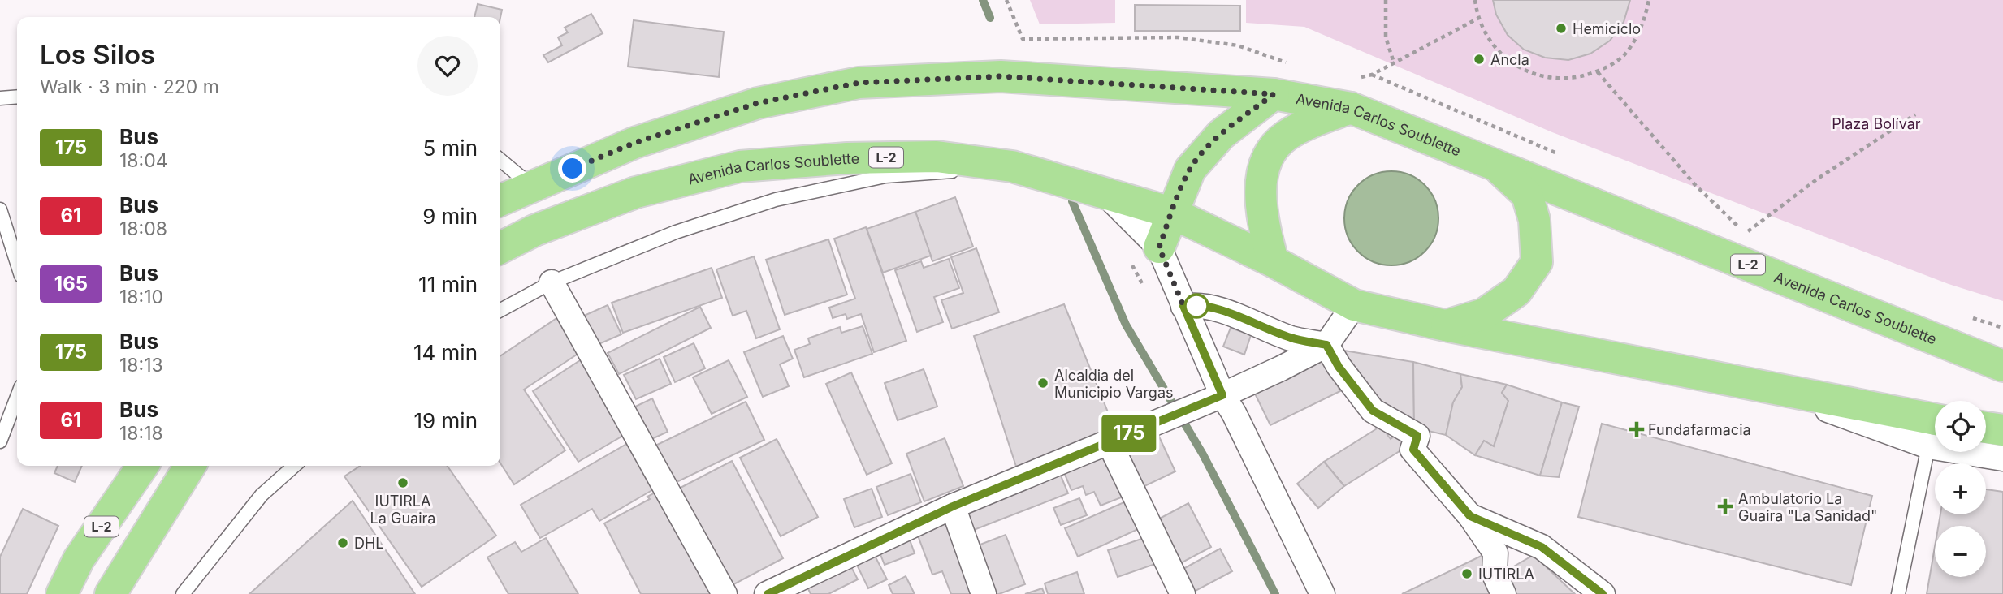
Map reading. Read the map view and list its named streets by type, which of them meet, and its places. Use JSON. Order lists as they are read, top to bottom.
{
  "streets": {
    "main road": ["Avenida Carlos Soublette", "L-2"]
  },
  "crossings": [
    ["Avenida Carlos Soublette", "L-2"]
  ],
  "parks": ["Plaza Bolívar"],
  "places": {
    "other": [
      "Hemiciclo",
      "Ancla",
      "Alcaldia del Municipio Vargas",
      "IUTIRLA La Guaira",
      "DHL",
      "IUTIRLA"
    ],
    "health": ["Fundafarmacia", "Ambulatorio La Guaira \"La Sanidad\""]
  },
  "lines": ["bus line 175"],
  "page": {
    "on_map": "175",
    "heading": ["Los Silos", "Walk · 3 min · 220 m"],
    "list": [
      {
        "mark": "175",
        "name": "Bus",
        "note": "18:04",
        "value": "5 min"
      },
      {
        "mark": "61",
        "name": "Bus",
        "note": "18:08",
        "value": "9 min"
      },
      {
        "mark": "165",
        "name": "Bus",
        "note": "18:10",
        "value": "11 min"
      },
      {
        "mark": "175",
        "name": "Bus",
        "note": "18:13",
        "value": "14 min"
      },
      {
        "mark": "61",
        "name": "Bus",
        "note": "18:18",
        "value": "19 min"
      }
    ],
    "map_buttons": ["+", "−"]
  }
}
